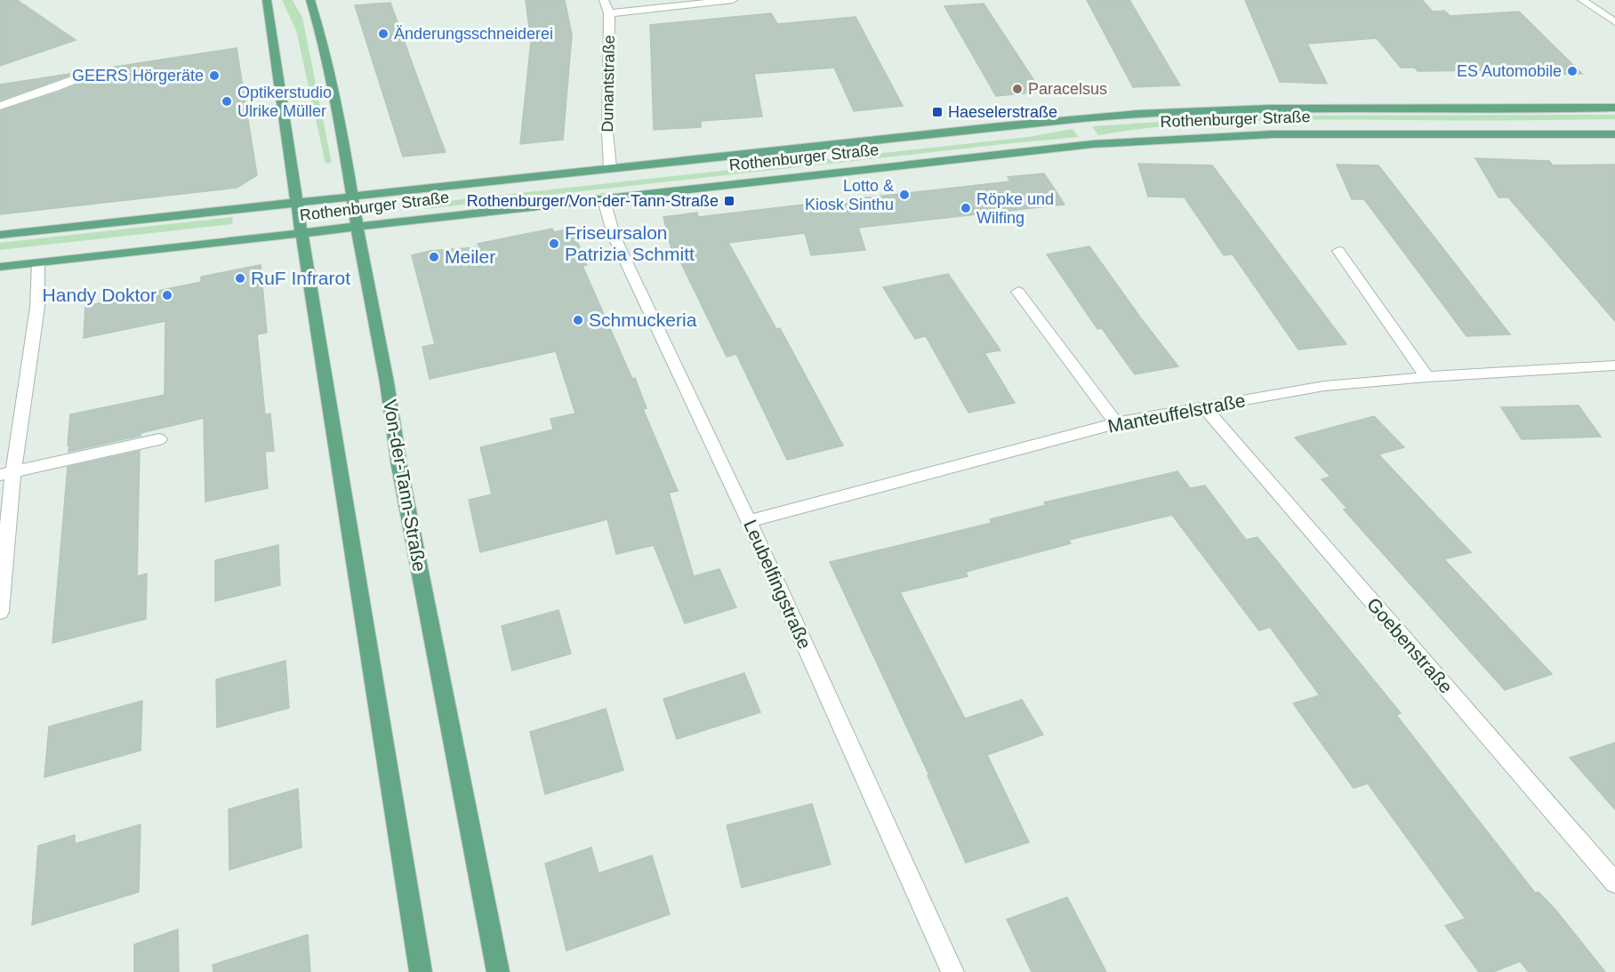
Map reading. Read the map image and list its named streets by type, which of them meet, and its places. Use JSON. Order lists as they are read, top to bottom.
{
  "streets": {
    "main road": ["Rothenburger Straße", "Von-der-Tann-Straße"],
    "street": [
      "Dunantstraße",
      "Manteuffelstraße",
      "Leubelfingstraße",
      "Goebenstraße"
    ]
  },
  "crossings": [
    ["Dunantstraße", "Rothenburger Straße"],
    ["Rothenburger Straße", "Von-der-Tann-Straße"],
    ["Rothenburger Straße", "Leubelfingstraße"],
    ["Manteuffelstraße", "Leubelfingstraße"],
    ["Manteuffelstraße", "Goebenstraße"]
  ],
  "places": {
    "other": [
      "Änderungsschneiderei",
      "ES Automobile",
      "GEERS Hörgeräte",
      "Paracelsus",
      "Optikerstudio Ulrike Müller",
      "Lotto & Kiosk Sinthu",
      "Röpke und Wilfing",
      "Friseursalon Patrizia Schmitt",
      "Meiler",
      "RuF Infrarot",
      "Handy Doktor",
      "Schmuckeria"
    ],
    "transit": ["Haeselerstraße", "Rothenburger/Von-der-Tann-Straße"]
  }
}
